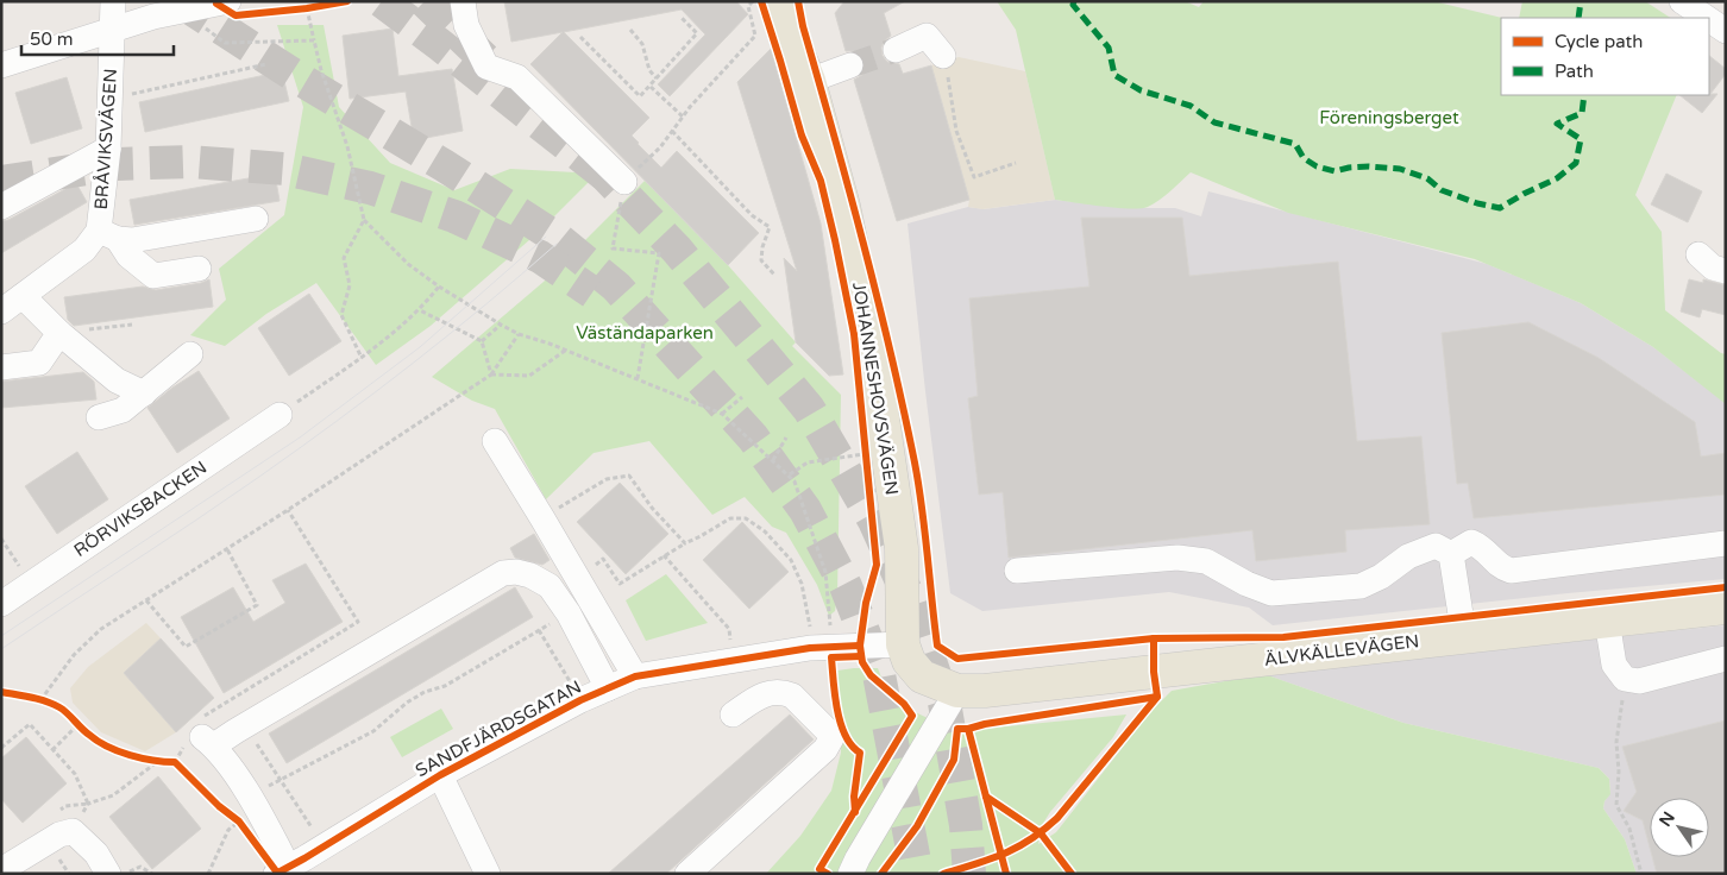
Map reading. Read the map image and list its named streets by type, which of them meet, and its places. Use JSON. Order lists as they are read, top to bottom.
{
  "streets": {
    "main road": ["JOHANNESHOVSVÄGEN", "ÄLVKÄLLEVÄGEN"],
    "street": ["BRÅVIKSVÄGEN", "RÖRVIKSBACKEN", "SANDFJÄRDSGATAN"]
  },
  "crossings": [
    ["JOHANNESHOVSVÄGEN", "ÄLVKÄLLEVÄGEN"],
    ["JOHANNESHOVSVÄGEN", "SANDFJÄRDSGATAN"],
    ["ÄLVKÄLLEVÄGEN", "SANDFJÄRDSGATAN"]
  ],
  "parks": ["Föreningsberget", "Väständaparken"],
  "legend": ["Cycle path", "Path"],
  "scale_bar": "50 m",
  "north": "top left"
}
